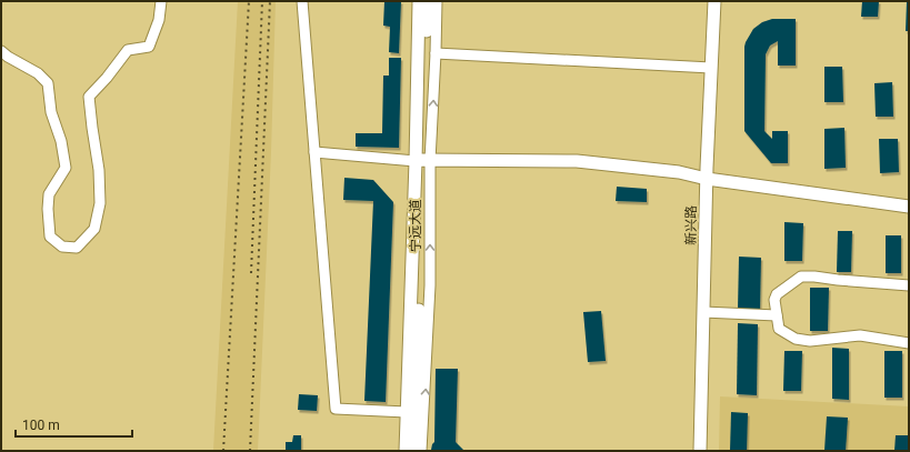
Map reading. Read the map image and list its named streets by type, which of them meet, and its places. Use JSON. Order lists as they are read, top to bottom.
{
  "streets": {
    "main road": ["宁远大道", "新兴路"]
  },
  "scale_bar": "100 m"
}
